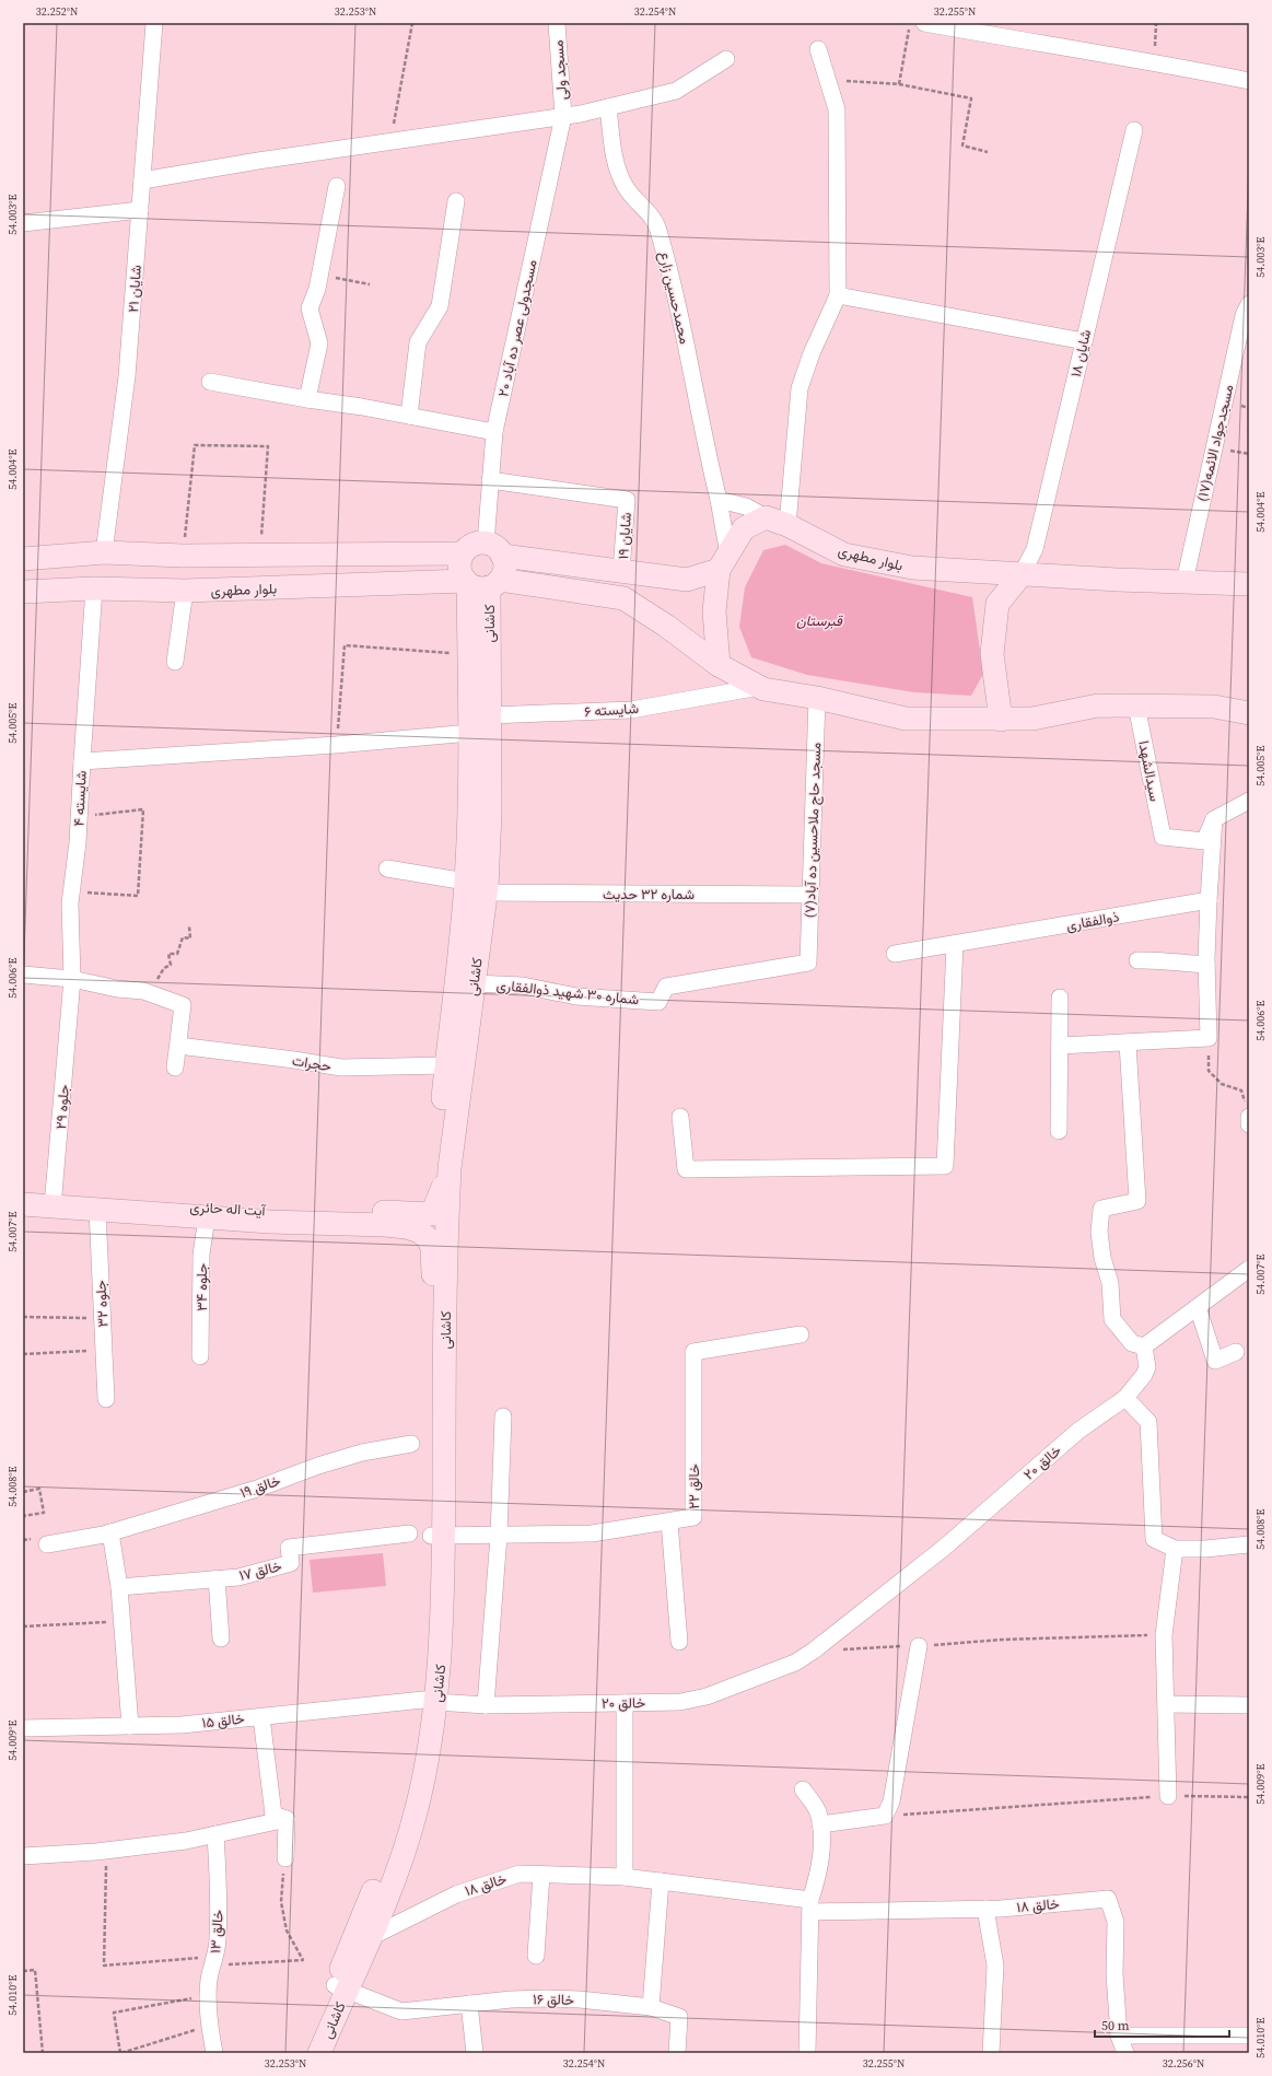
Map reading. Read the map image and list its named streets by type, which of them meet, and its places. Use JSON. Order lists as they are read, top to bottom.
{
  "streets": {
    "street": [
      "مسجد ولی",
      "شایان ۲۱",
      "محمدحسین زارع",
      "مسجدولی عصر ده آباد ۲۰",
      "شایان ۱۸",
      "مسجدجواد الائمه(۱۷)",
      "شایان ۱۹",
      "بلوار مطهری",
      "کاشانی",
      "شایسته ۶",
      "سیدالشهدا",
      "شایسته ۴",
      "مسجد حاج ملاحسین ده آباد(۷)",
      "شماره ۳۲ حدیث",
      "ذوالفقاری",
      "شماره ۳۰ شهید ذوالفقاری",
      "حجرات",
      "جلوه ۲۹",
      "آیت اله حائری",
      "جلوه ۳۴",
      "جلوه ۳۲",
      "خالق ۲۰",
      "خالق ۱۹",
      "خالق ۲۲",
      "خالق ۱۷",
      "خالق ۱۵",
      "خالق ۱۸",
      "خالق ۱۳",
      "خالق ۱۶"
    ]
  },
  "crossings": [
    ["مسجد ولی", "مسجدولی عصر ده آباد ۲۰"],
    ["مسجدولی عصر ده آباد ۲۰", "شایان ۱۹"],
    ["مسجدولی عصر ده آباد ۲۰", "بلوار مطهری"],
    ["مسجدولی عصر ده آباد ۲۰", "کاشانی"],
    ["شایان ۱۸", "بلوار مطهری"],
    ["مسجدجواد الائمه(۱۷)", "بلوار مطهری"],
    ["بلوار مطهری", "کاشانی"],
    ["بلوار مطهری", "شایسته ۶"],
    ["بلوار مطهری", "سیدالشهدا"],
    ["بلوار مطهری", "شایسته ۴"],
    ["بلوار مطهری", "مسجد حاج ملاحسین ده آباد(۷)"],
    ["کاشانی", "شایسته ۶"],
    ["کاشانی", "شماره ۳۲ حدیث"],
    ["کاشانی", "شماره ۳۰ شهید ذوالفقاری"],
    ["کاشانی", "حجرات"],
    ["کاشانی", "آیت اله حائری"],
    ["کاشانی", "خالق ۲۰"],
    ["کاشانی", "خالق ۲۲"],
    ["کاشانی", "خالق ۱۷"],
    ["کاشانی", "خالق ۱۵"],
    ["کاشانی", "خالق ۱۸"],
    ["کاشانی", "خالق ۱۶"],
    ["شایسته ۴", "جلوه ۲۹"],
    ["مسجد حاج ملاحسین ده آباد(۷)", "شماره ۳۲ حدیث"],
    ["مسجد حاج ملاحسین ده آباد(۷)", "شماره ۳۰ شهید ذوالفقاری"],
    ["جلوه ۲۹", "آیت اله حائری"],
    ["آیت اله حائری", "جلوه ۳۴"],
    ["آیت اله حائری", "جلوه ۳۲"],
    ["خالق ۲۰", "خالق ۱۵"],
    ["خالق ۲۲", "خالق ۱۷"]
  ],
  "parks": ["قبرستان"],
  "scale_bar": "50 m",
  "coordinates": [
    "32.252°N",
    "32.253°N",
    "32.254°N",
    "32.255°N",
    "54.003°E",
    "54.004°E",
    "54.005°E",
    "54.006°E",
    "54.007°E",
    "54.008°E",
    "54.009°E",
    "54.010°E",
    "32.256°N"
  ]
}
